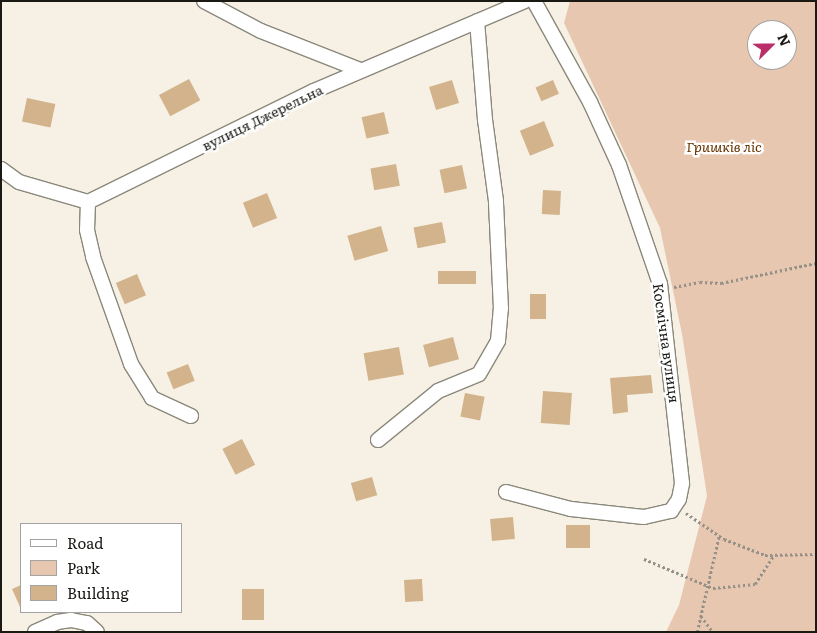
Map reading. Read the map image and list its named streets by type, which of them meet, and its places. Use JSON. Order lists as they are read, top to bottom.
{
  "streets": {
    "street": ["вулиця Джерельна", "Космічна вулиця"]
  },
  "parks": ["Гришків ліс"],
  "legend": ["Road", "Park", "Building"],
  "north": "top right"
}
